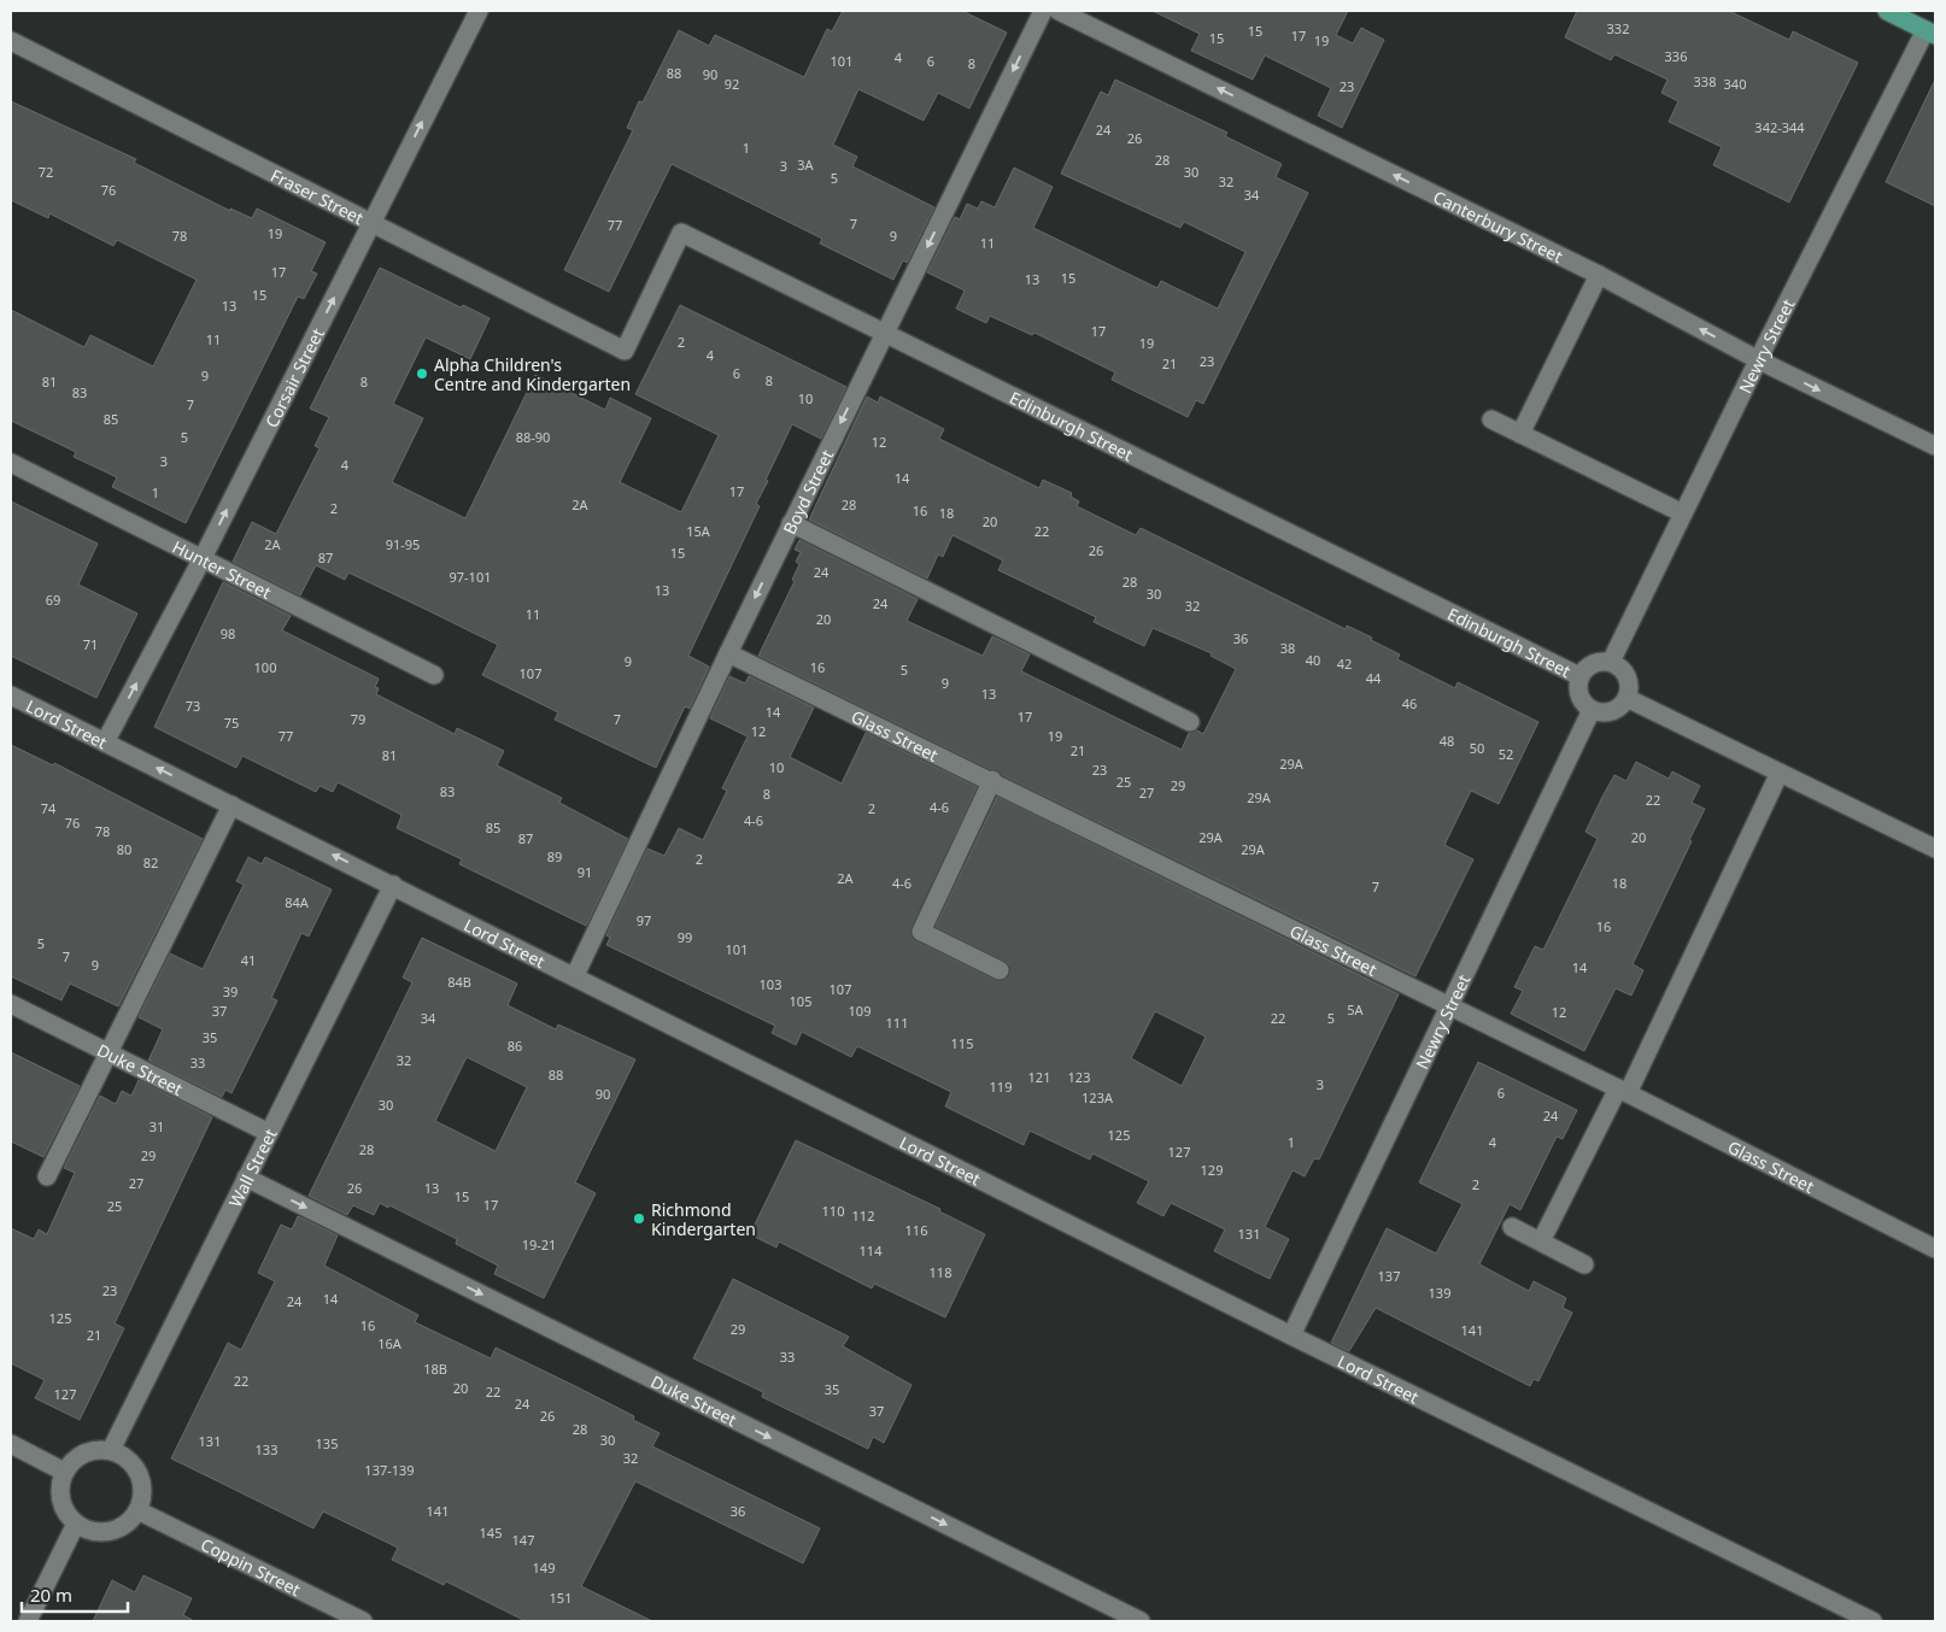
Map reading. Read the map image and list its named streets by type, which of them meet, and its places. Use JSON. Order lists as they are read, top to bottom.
{
  "streets": {
    "street": [
      "Fraser Street",
      "Canterbury Street",
      "Newry Street",
      "Corsair Street",
      "Edinburgh Street",
      "Boyd Street",
      "Hunter Street",
      "Lord Street",
      "Glass Street",
      "Duke Street",
      "Wall Street",
      "Coppin Street"
    ]
  },
  "crossings": [
    ["Fraser Street", "Corsair Street"],
    ["Fraser Street", "Edinburgh Street"],
    ["Canterbury Street", "Newry Street"],
    ["Newry Street", "Edinburgh Street"],
    ["Newry Street", "Lord Street"],
    ["Newry Street", "Glass Street"],
    ["Corsair Street", "Hunter Street"],
    ["Corsair Street", "Lord Street"],
    ["Edinburgh Street", "Boyd Street"],
    ["Boyd Street", "Lord Street"],
    ["Boyd Street", "Glass Street"],
    ["Lord Street", "Wall Street"],
    ["Duke Street", "Wall Street"],
    ["Wall Street", "Coppin Street"]
  ],
  "one_way": ["Corsair Street", "Boyd Street", "Duke Street"],
  "places": ["Alpha Children's Centre and Kindergarten", "Richmond Kindergarten"],
  "house_numbers": [
    "332",
    "15",
    "17",
    "15",
    "19",
    "336",
    "4",
    "101",
    "6",
    "8",
    "88",
    "90",
    "338",
    "92",
    "340",
    "23",
    "342-344",
    "24",
    "26",
    "1",
    "28",
    "3A",
    "3",
    "72",
    "30",
    "5",
    "32",
    "76",
    "34",
    "7",
    "77",
    "19",
    "78",
    "9",
    "11",
    "17",
    "15",
    "13",
    "15",
    "13",
    "17",
    "11",
    "2",
    "19",
    "4",
    "23",
    "21",
    "6",
    "9",
    "8",
    "81",
    "8",
    "83",
    "10",
    "7",
    "85",
    "5",
    "88-90",
    "12",
    "3",
    "4",
    "14",
    "17",
    "1",
    "2A",
    "28",
    "2",
    "16",
    "18",
    "20",
    "15A",
    "22",
    "2A",
    "91-95",
    "26",
    "15",
    "87",
    "24",
    "97-101",
    "28",
    "13",
    "30",
    "69",
    "24",
    "32",
    "11",
    "20",
    "98",
    "36",
    "71",
    "38",
    "40",
    "9",
    "42",
    "100",
    "16",
    "5",
    "107",
    "44",
    "9",
    "13",
    "46",
    "73",
    "14",
    "17",
    "79",
    "7",
    "75",
    "12",
    "77",
    "19",
    "48",
    "50",
    "21",
    "52",
    "81",
    "29A",
    "10",
    "23",
    "25",
    "29",
    "83",
    "27",
    "8",
    "29A",
    "22",
    "4-6",
    "74",
    "2",
    "4-6",
    "76",
    "85",
    "78",
    "29A",
    "20",
    "87",
    "80",
    "29A",
    "89",
    "2",
    "82",
    "91",
    "2A",
    "4-6",
    "18",
    "7",
    "84A",
    "97",
    "16",
    "99",
    "5",
    "101",
    "7",
    "41",
    "9",
    "14",
    "84B",
    "103",
    "107",
    "39",
    "105",
    "5A",
    "37",
    "109",
    "12",
    "34",
    "22",
    "5",
    "111",
    "35",
    "115",
    "86",
    "32",
    "33",
    "88",
    "121",
    "123",
    "3",
    "119",
    "6",
    "90",
    "123A",
    "30",
    "24",
    "31",
    "125",
    "1",
    "4",
    "28",
    "127",
    "29",
    "129",
    "27",
    "2",
    "26",
    "13",
    "15",
    "17",
    "25",
    "110",
    "112",
    "116",
    "131",
    "19-21",
    "114",
    "118",
    "137",
    "23",
    "139",
    "14",
    "24",
    "125",
    "16",
    "29",
    "141",
    "21",
    "16A",
    "33",
    "18B",
    "22",
    "20",
    "35",
    "22",
    "127",
    "24",
    "37",
    "26",
    "28",
    "30",
    "131",
    "135",
    "133",
    "32",
    "137-139",
    "141",
    "36",
    "145",
    "147",
    "149",
    "151"
  ],
  "scale_bar": "20 m"
}
